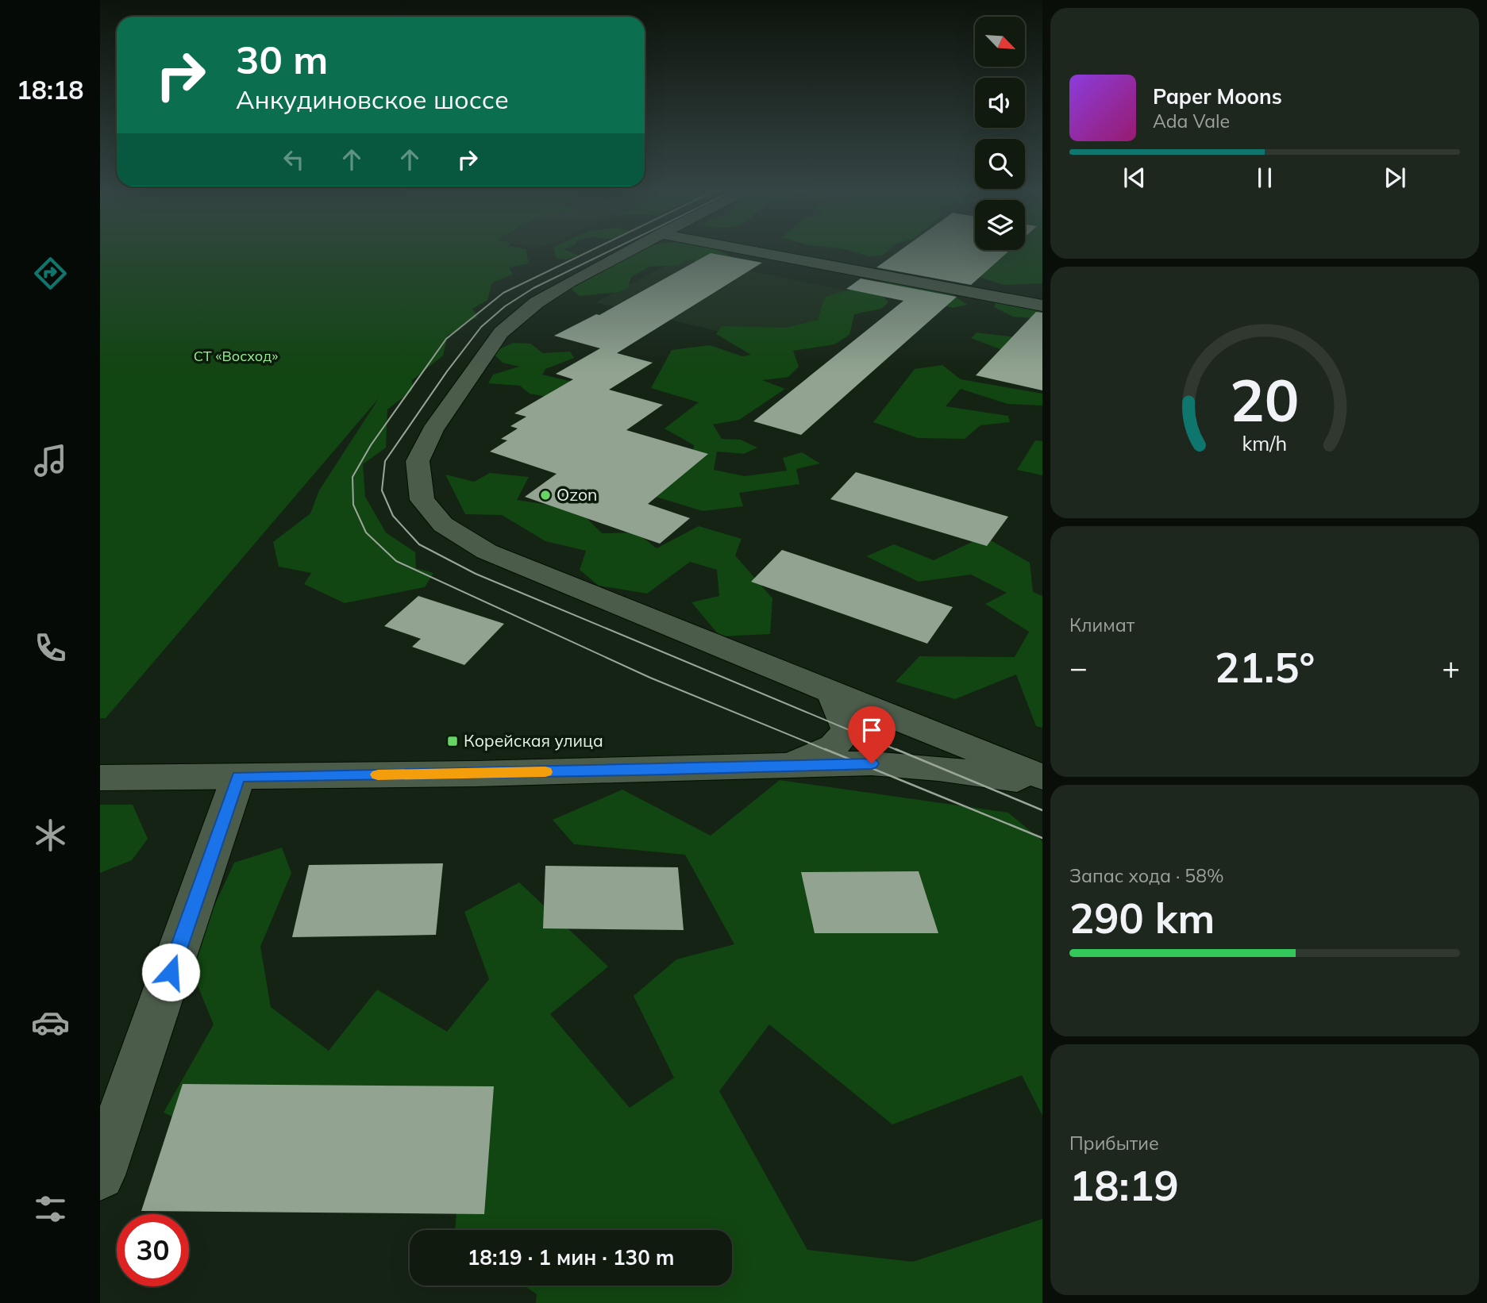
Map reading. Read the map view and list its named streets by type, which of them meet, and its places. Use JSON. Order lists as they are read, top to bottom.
{
  "parks": ["СТ «Восход»"],
  "places": {
    "other": ["Ozon"],
    "transit": ["Корейская улица"]
  },
  "north": "bottom right",
  "page": {
    "tabs": "18:18",
    "turn": ["30 m", "Анкудиновское шоссе"],
    "song": ["Paper Moons", "Ada Vale"],
    "tile": [
      "Климат",
      ["Запас хода · 58%", "290 km"],
      ["Прибытие", "18:19"]
    ],
    "heat": ["−", "21.5°", "+"],
    "limit": "30",
    "trip": "18:19 · 1 мин · 130 m",
    "gauge": ["20", "km/h"]
  }
}
